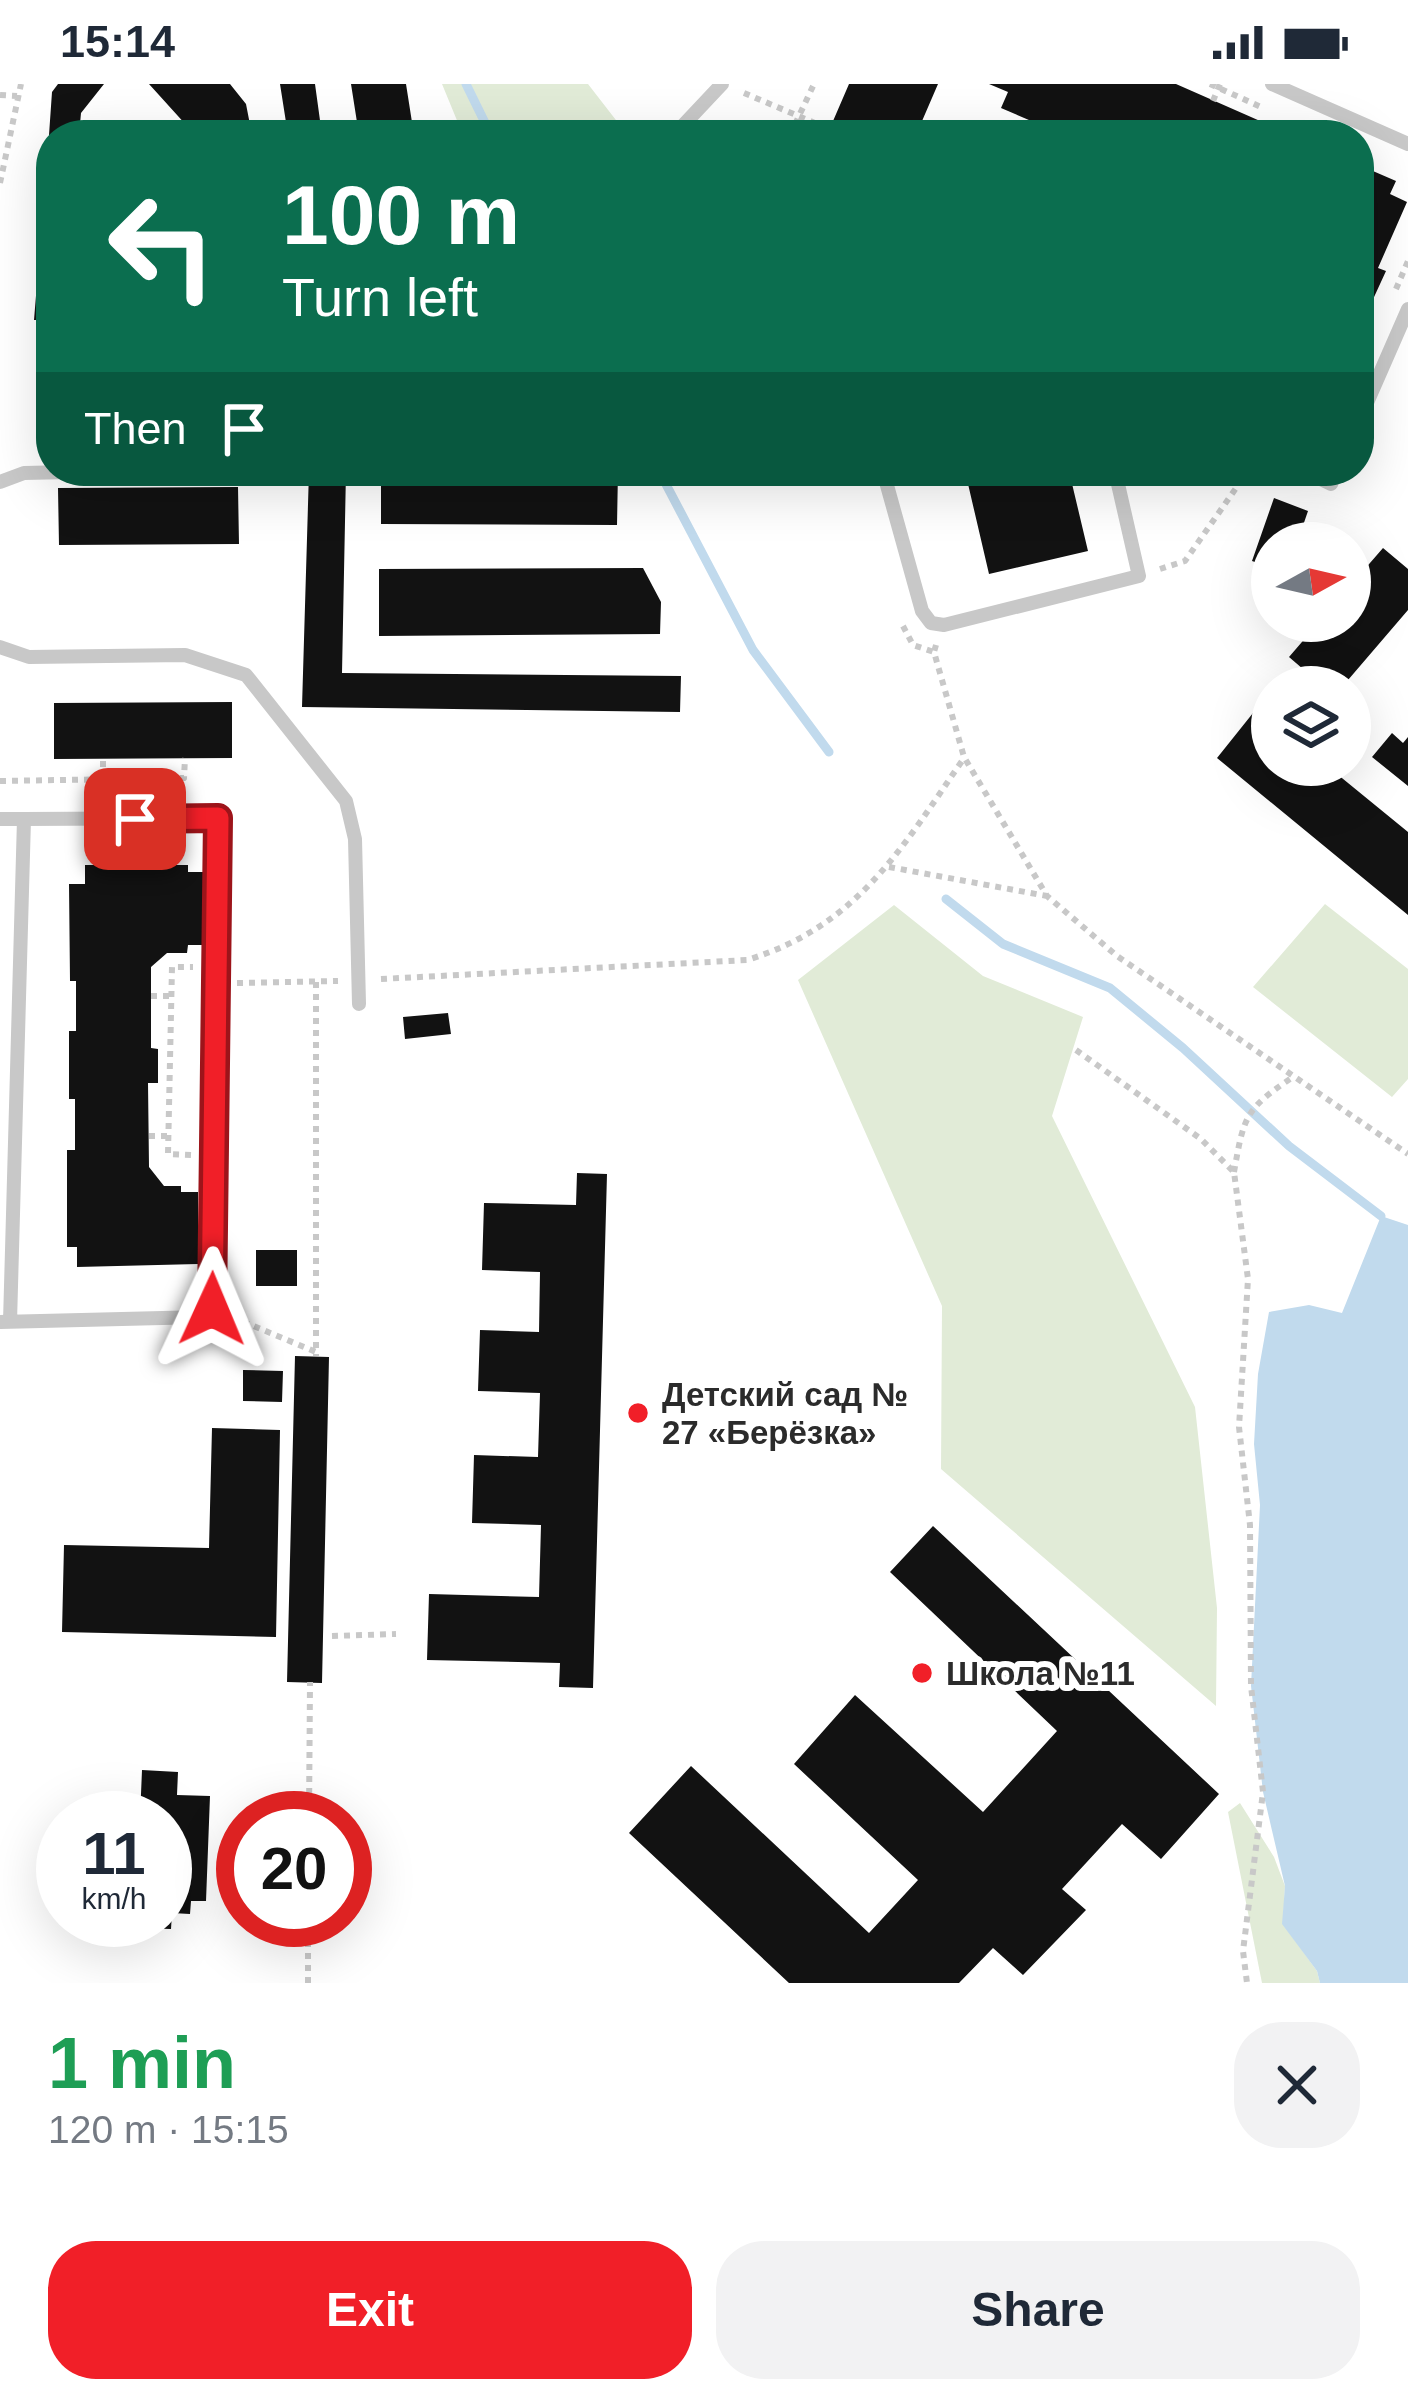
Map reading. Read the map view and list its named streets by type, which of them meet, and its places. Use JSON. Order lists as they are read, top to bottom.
{
  "places": ["Детский сад № 27 «Берёзка»", "Школа №11"],
  "north": "right",
  "page": {
    "status": "15:14",
    "turn": ["100 m", "Turn left"],
    "then": "Then",
    "speed": "11 km/h",
    "limit": "20",
    "heading": ["1 min", "120 m · 15:15"],
    "buttons": ["Exit", "Share"]
  }
}
